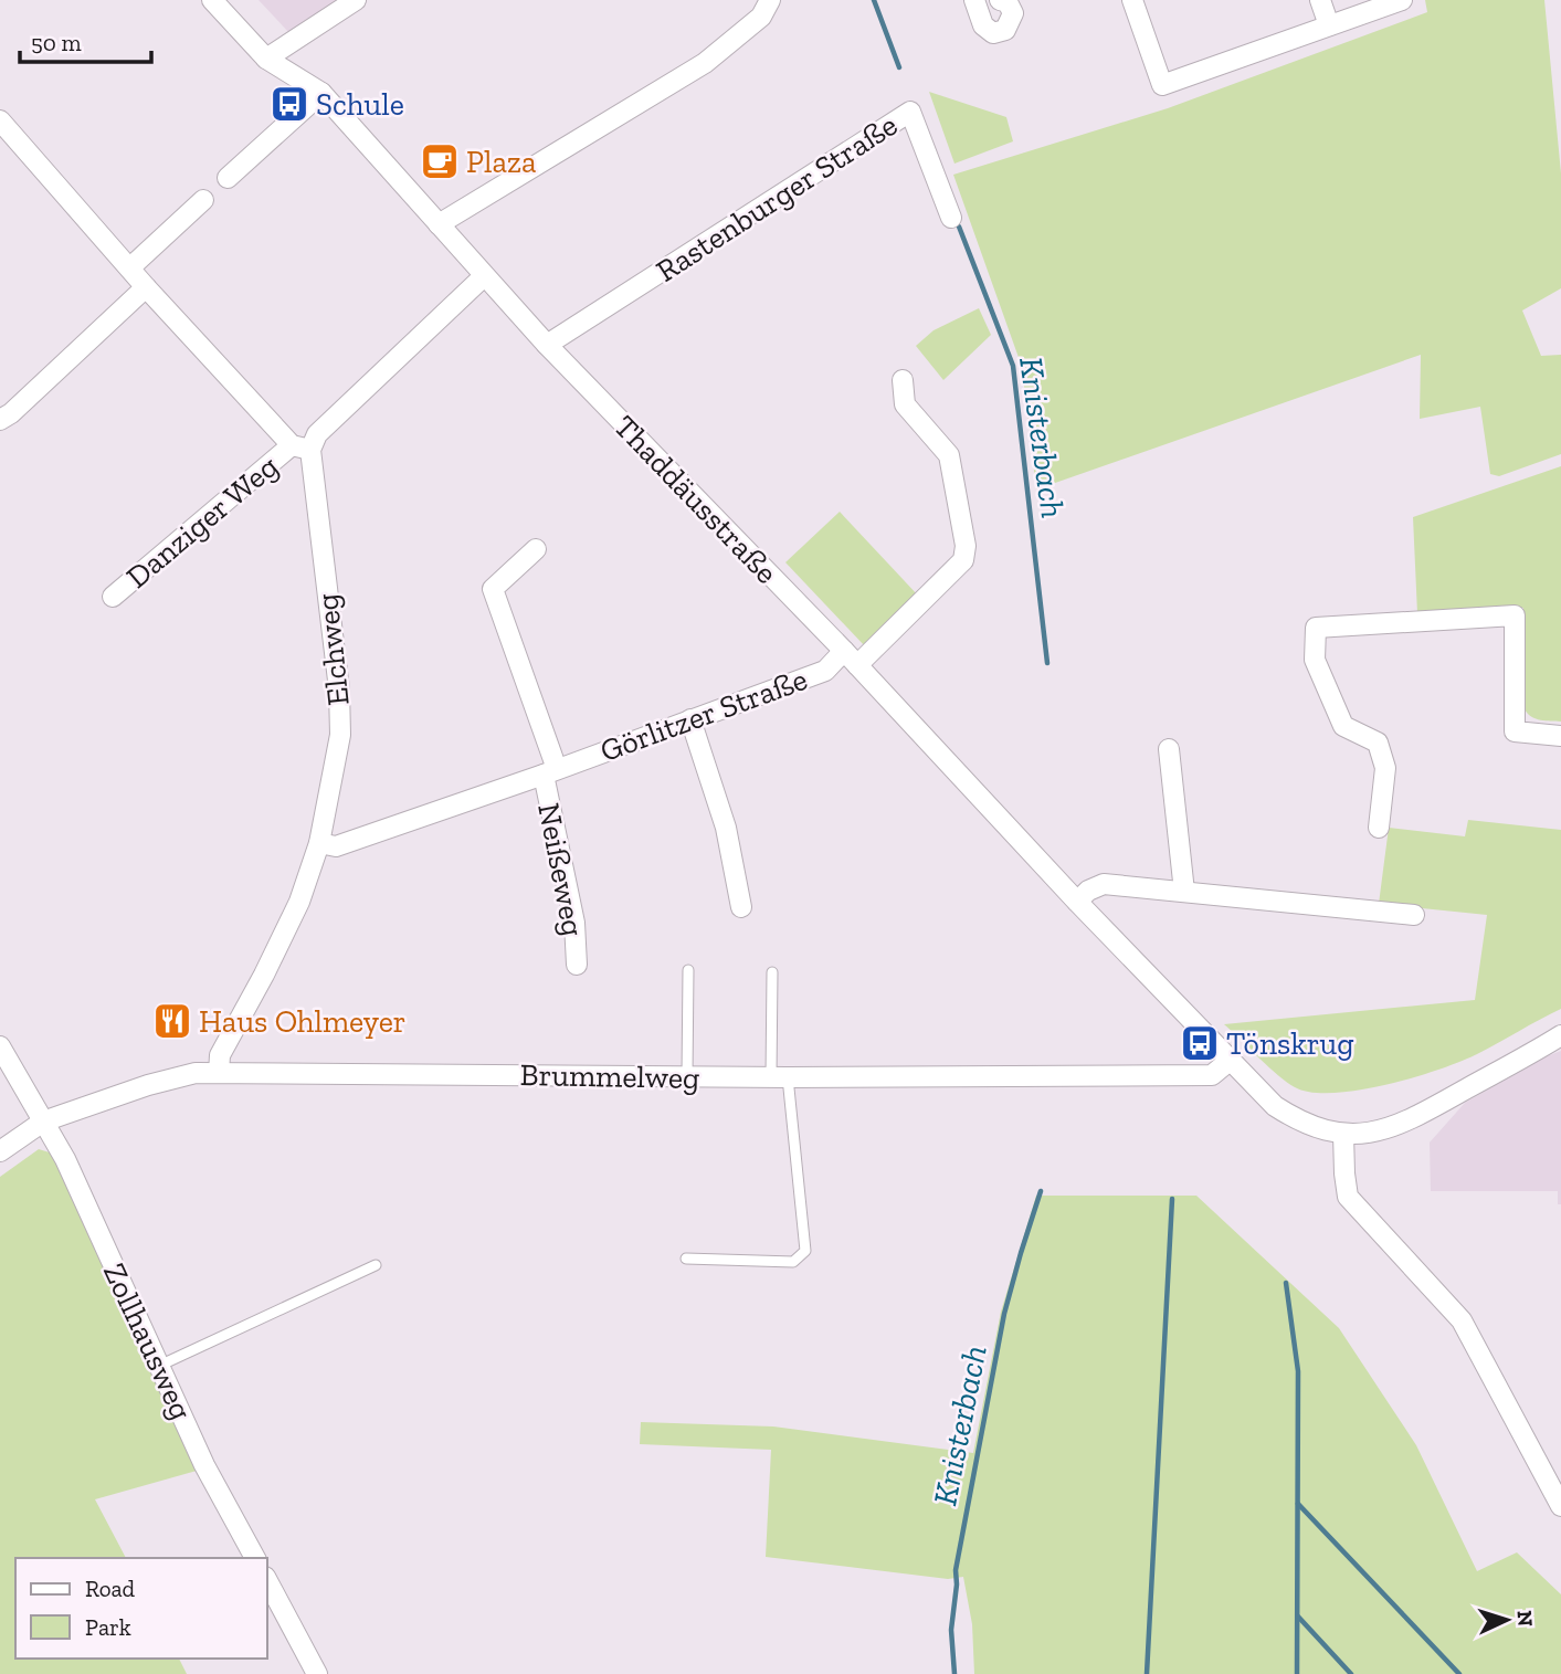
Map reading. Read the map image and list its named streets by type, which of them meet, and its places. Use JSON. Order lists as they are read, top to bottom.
{
  "streets": {
    "street": [
      "Rastenburger Straße",
      "Thaddäusstraße",
      "Danziger Weg",
      "Elchweg",
      "Görlitzer Straße",
      "Neißeweg",
      "Brummelweg",
      "Zollhausweg"
    ]
  },
  "crossings": [
    ["Rastenburger Straße", "Thaddäusstraße"],
    ["Thaddäusstraße", "Görlitzer Straße"],
    ["Thaddäusstraße", "Brummelweg"],
    ["Danziger Weg", "Elchweg"],
    ["Elchweg", "Görlitzer Straße"],
    ["Elchweg", "Brummelweg"],
    ["Görlitzer Straße", "Neißeweg"],
    ["Brummelweg", "Zollhausweg"]
  ],
  "water": ["Knisterbach"],
  "places": {
    "bus stop": ["Schule", "Tönskrug"],
    "cafe": ["Plaza"],
    "restaurant": ["Haus Ohlmeyer"]
  },
  "legend": ["Road", "Park"],
  "scale_bar": "50 m",
  "north": "right"
}
